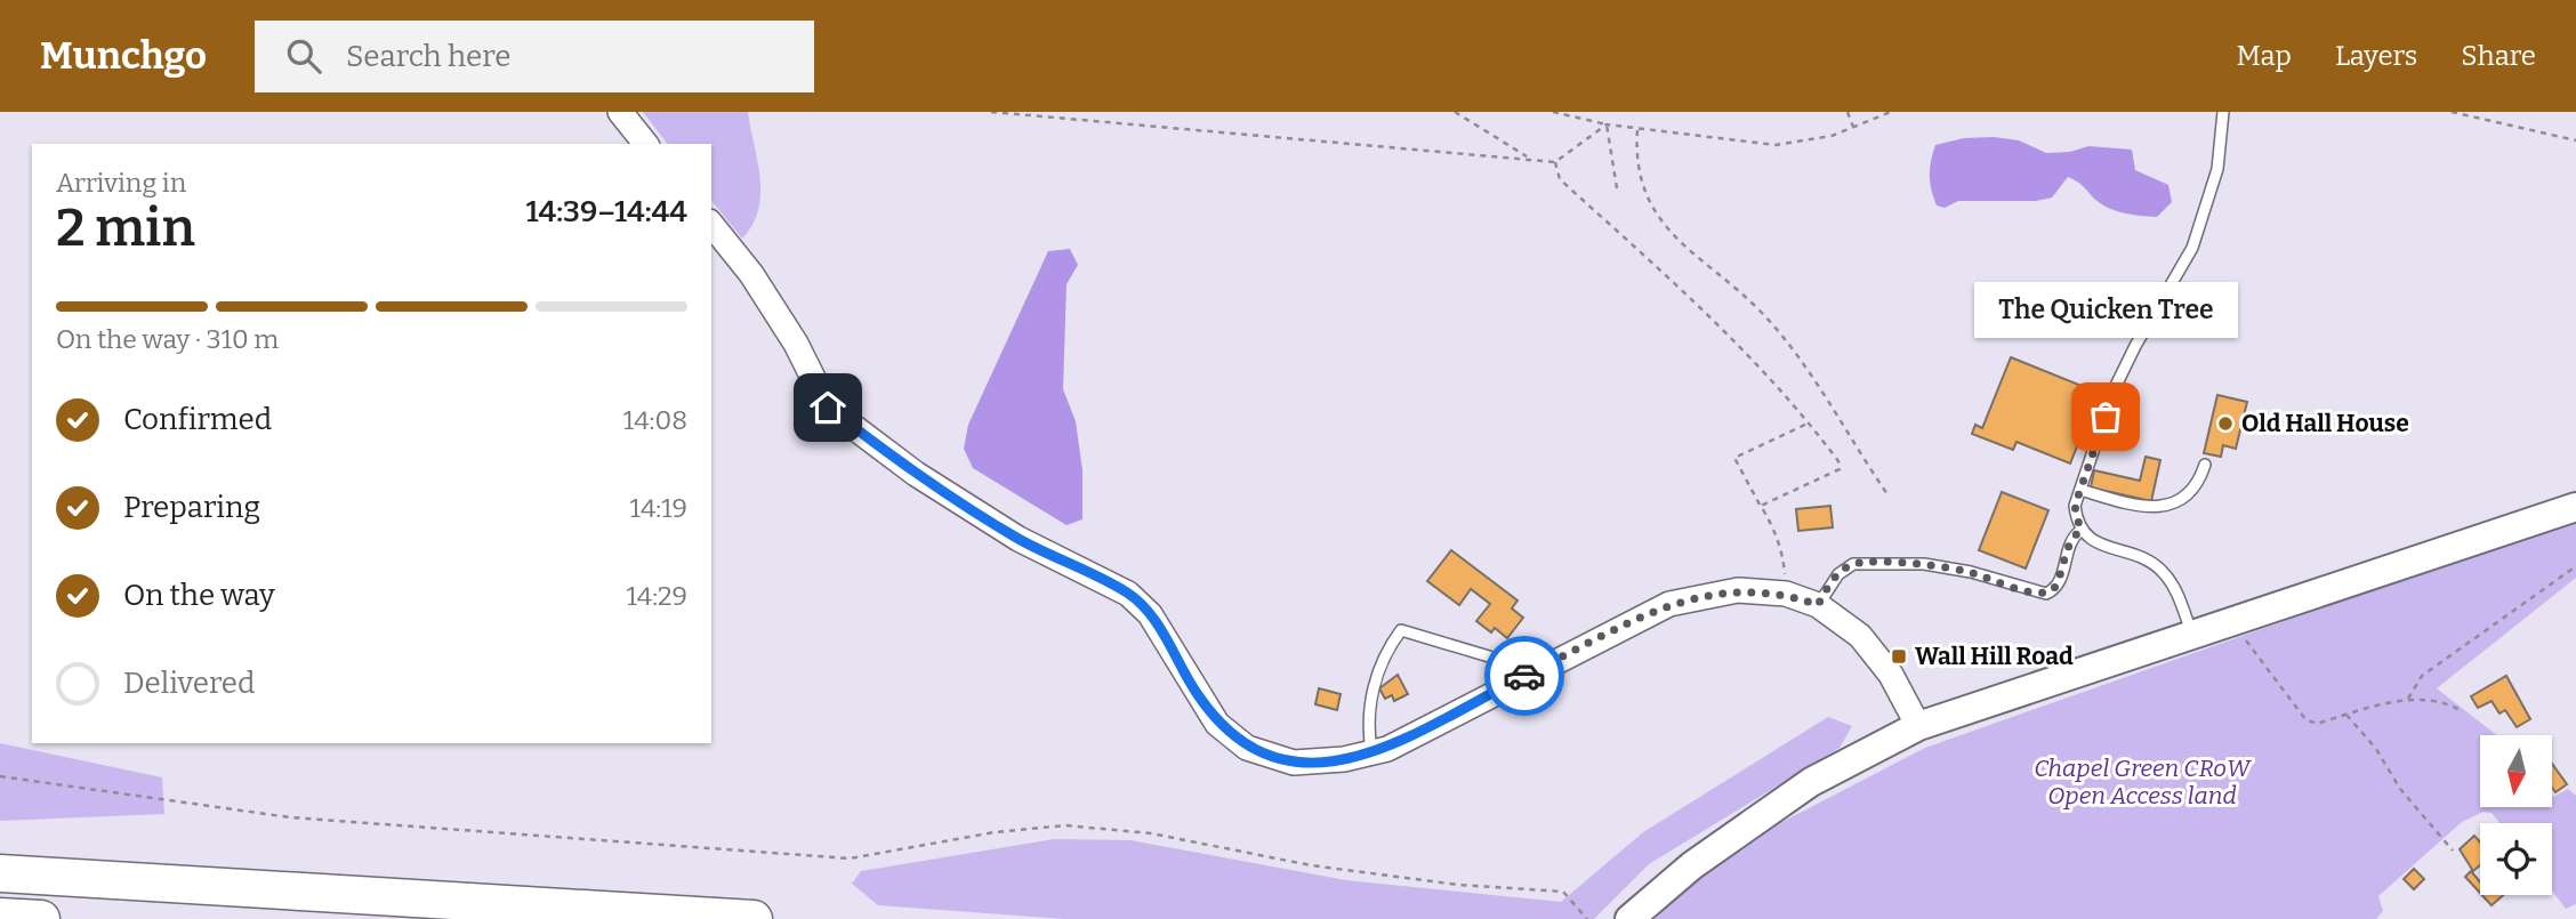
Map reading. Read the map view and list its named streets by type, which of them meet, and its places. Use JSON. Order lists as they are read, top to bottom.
{
  "parks": ["Chapel Green CRoW Open Access land"],
  "places": {
    "other": ["The Quicken Tree", "Old Hall House"],
    "transit": ["Wall Hill Road"]
  },
  "north": "bottom",
  "page": {
    "header": "Munchgo",
    "search": "Search here",
    "nav": ["Map", "Layers", "Share"],
    "heading": ["2 min", "Arriving in", "14:39–14:44"],
    "bar": "On the way · 310 m",
    "bubble": "The Quicken Tree",
    "list": [
      ["Confirmed", "14:08"],
      ["Preparing", "14:19"],
      ["On the way", "14:29"],
      "Delivered"
    ]
  }
}
